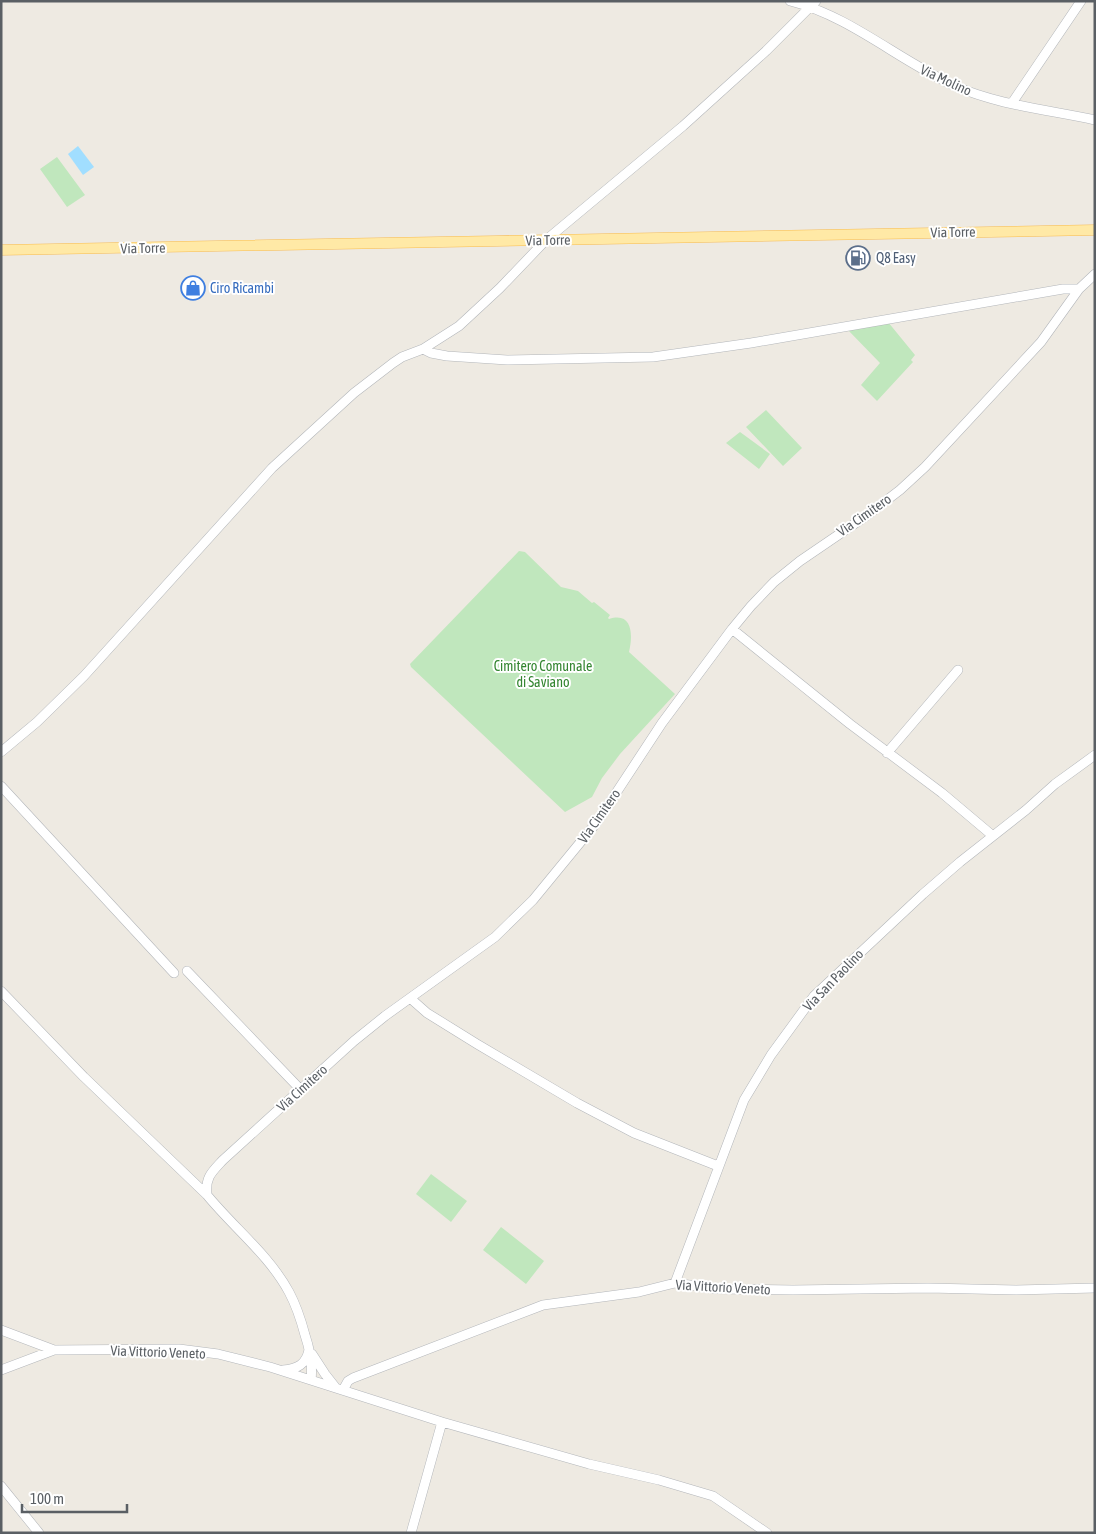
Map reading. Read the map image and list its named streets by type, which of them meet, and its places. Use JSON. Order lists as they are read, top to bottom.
{
  "streets": {
    "main road": ["Via Torre"],
    "street": [
      "Via Molino",
      "Via Cimitero",
      "Via San Paolino",
      "Via Vittorio Veneto"
    ]
  },
  "crossings": [
    ["Via San Paolino", "Via Vittorio Veneto"]
  ],
  "parks": ["Cimitero Comunale di Saviano"],
  "places": {
    "fuel station": ["Q8 Easy"],
    "shop": ["Ciro Ricambi"]
  },
  "scale_bar": "100 m"
}
